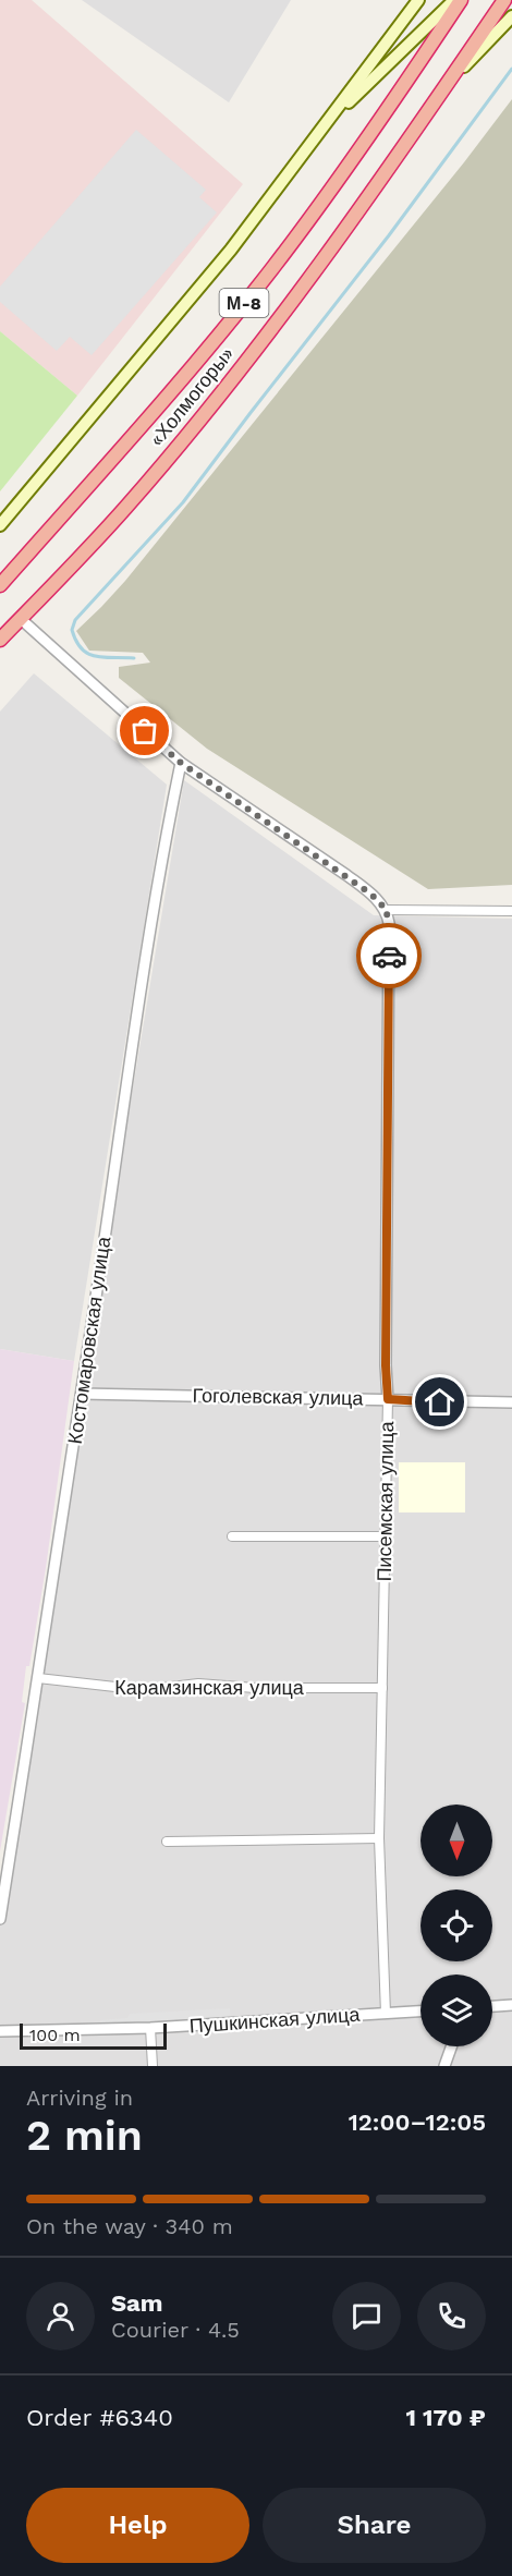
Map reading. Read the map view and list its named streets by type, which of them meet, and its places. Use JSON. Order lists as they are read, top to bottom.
{
  "streets": {
    "highway": ["М-8", "«Холмогоры»"],
    "street": [
      "Костомаровская улица",
      "Гоголевская улица",
      "Писемская улица",
      "Карамзинская улица",
      "Пушкинская улица"
    ]
  },
  "crossings": [
    ["Костомаровская улица", "Гоголевская улица"],
    ["Костомаровская улица", "Карамзинская улица"],
    ["Гоголевская улица", "Писемская улица"],
    ["Писемская улица", "Карамзинская улица"],
    ["Писемская улица", "Пушкинская улица"]
  ],
  "scale_bar": "100 m",
  "north": "bottom",
  "page": {
    "scale": "100 m",
    "heading": ["2 min", "Arriving in", "12:00–12:05"],
    "panel": [
      "Sam",
      "Courier · 4.5",
      "Order #6340",
      "1 170 ₽"
    ],
    "bar": "On the way · 340 m",
    "buttons": ["Help", "Share"]
  }
}
